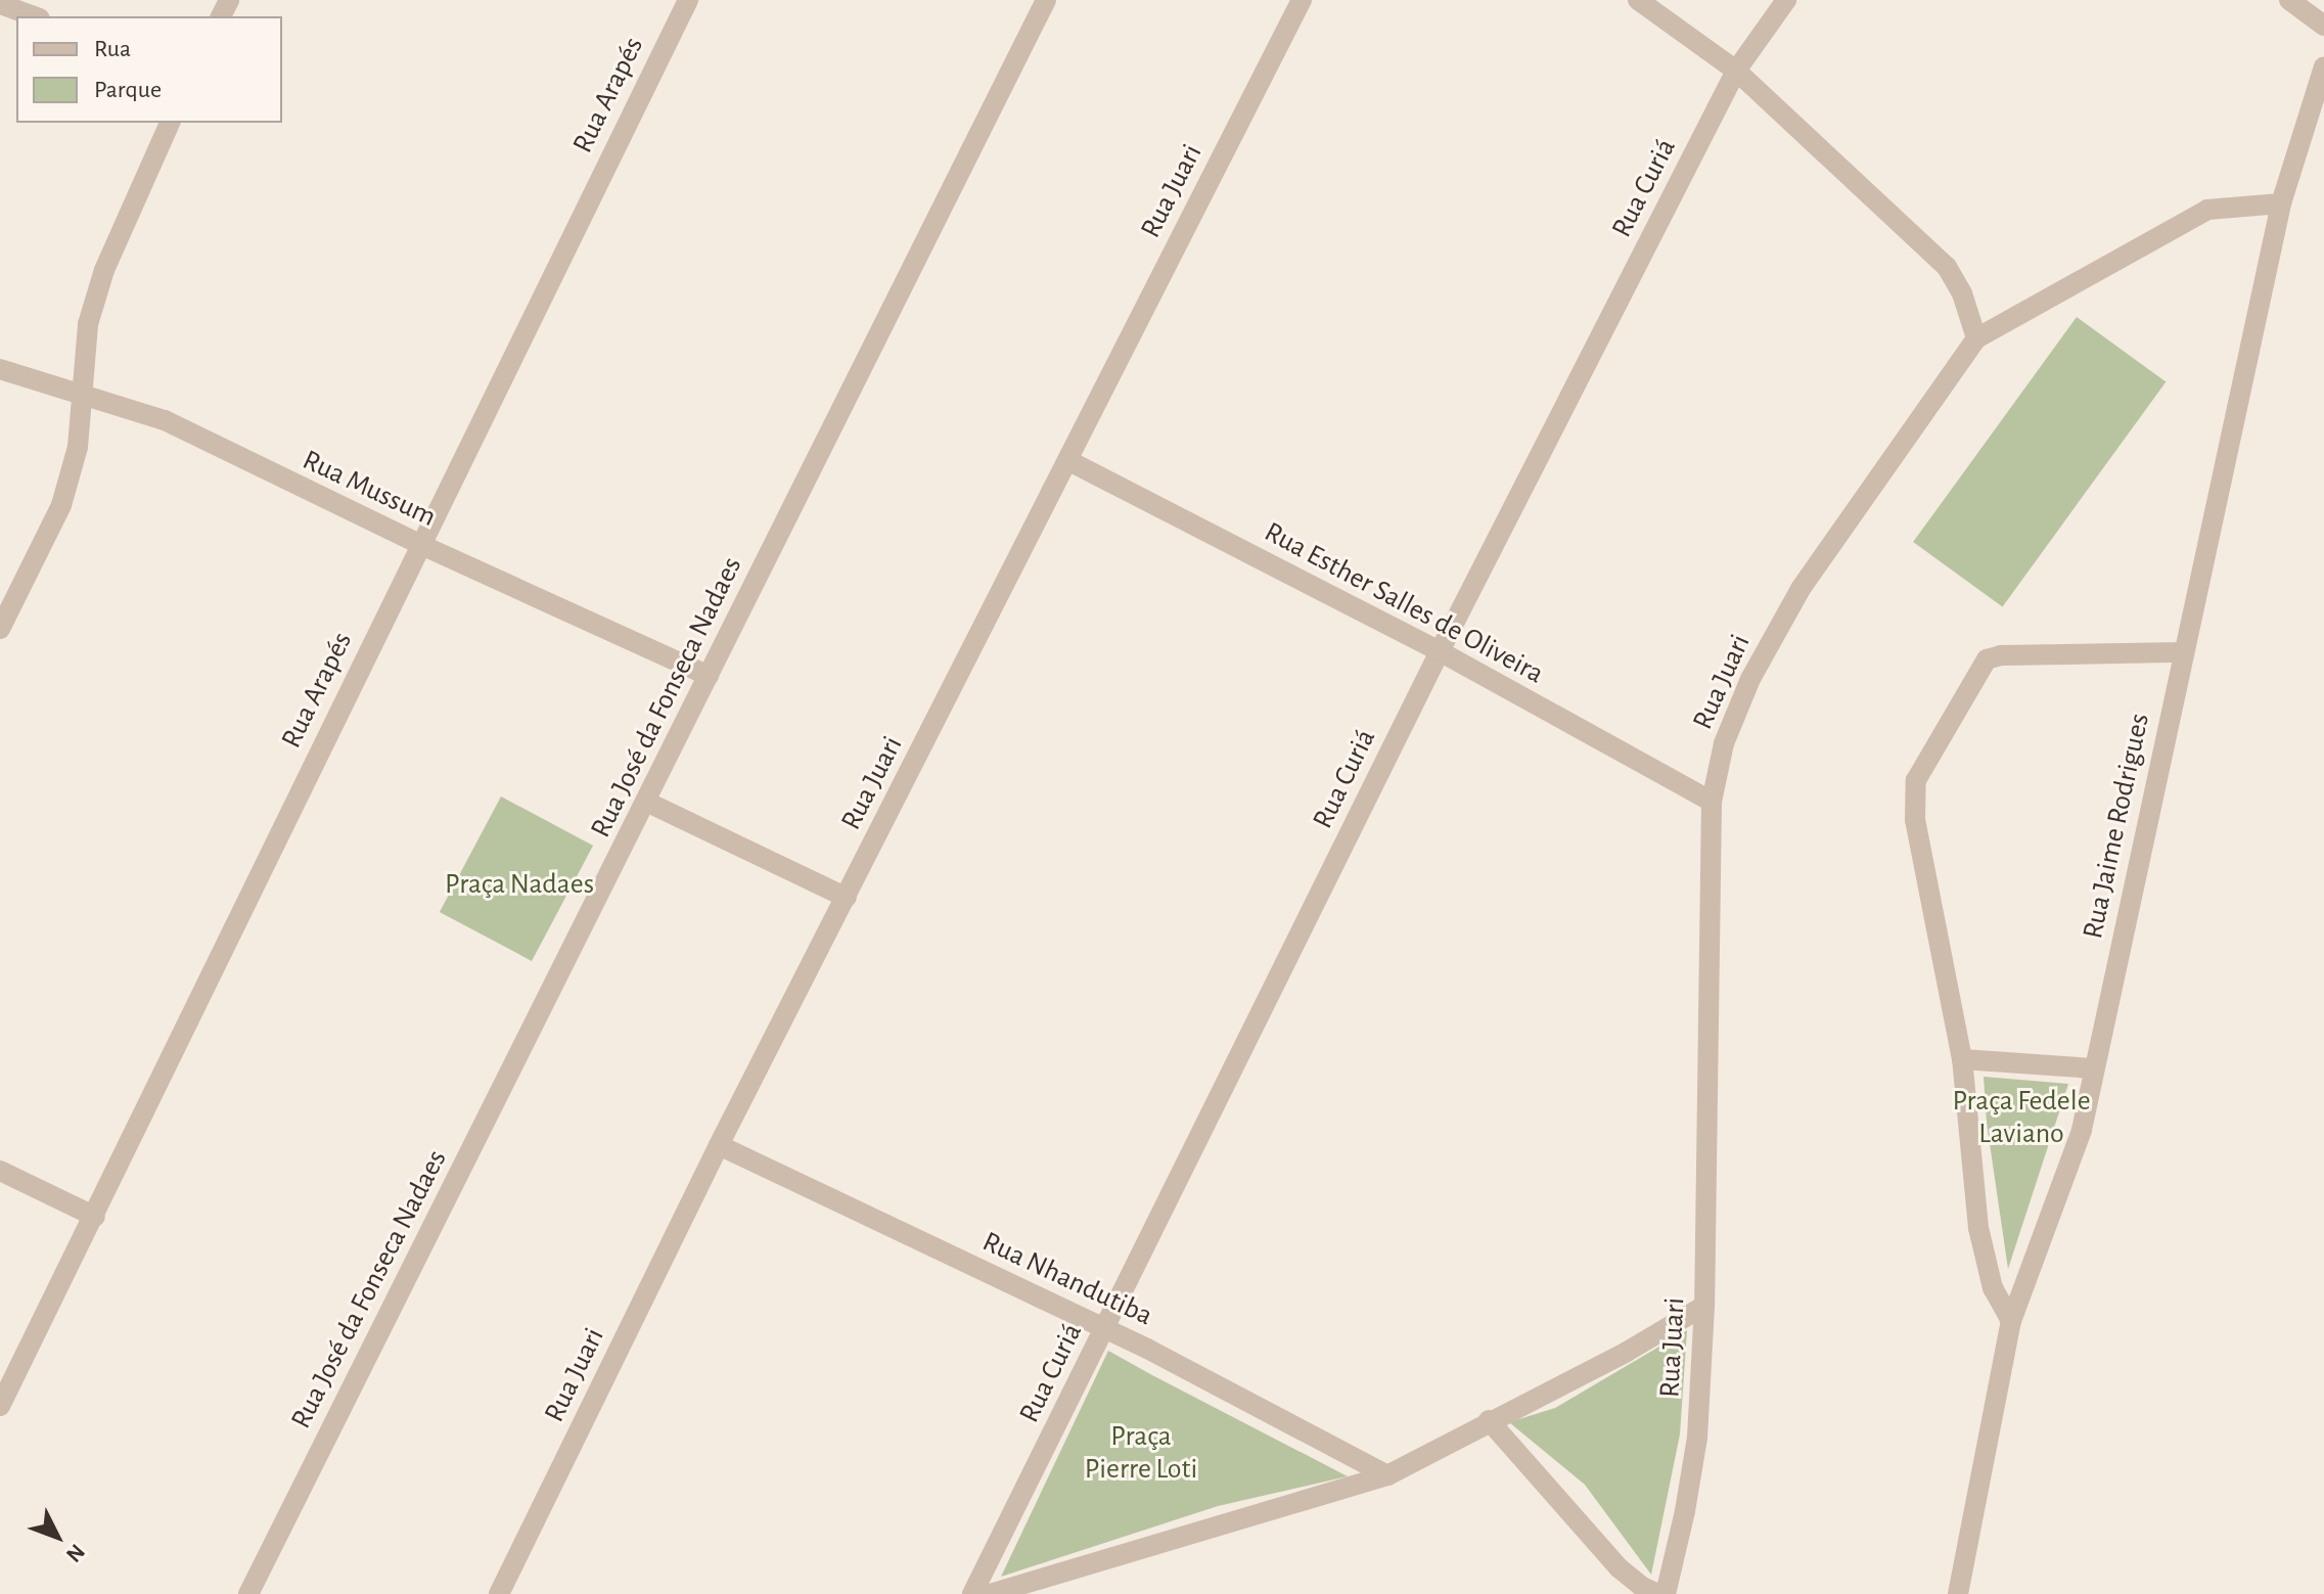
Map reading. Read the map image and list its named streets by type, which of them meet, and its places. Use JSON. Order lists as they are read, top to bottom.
{
  "streets": {
    "street": [
      "Rua Arapés",
      "Rua Curiá",
      "Rua Juari",
      "Rua Mussum",
      "Rua Esther Salles de Oliveira",
      "Rua José da Fonseca Nadaes",
      "Rua Jaime Rodrigues",
      "Rua Nhandutiba"
    ]
  },
  "crossings": [
    ["Rua Arapés", "Rua Mussum"],
    ["Rua Curiá", "Rua Esther Salles de Oliveira"],
    ["Rua Curiá", "Rua Nhandutiba"],
    ["Rua Juari", "Rua Esther Salles de Oliveira"],
    ["Rua Juari", "Rua Nhandutiba"],
    ["Rua Mussum", "Rua José da Fonseca Nadaes"]
  ],
  "parks": ["Praça Nadaes", "Praça Fedele Laviano", "Praça Pierre Loti"],
  "legend": ["Rua", "Parque"],
  "north": "bottom right"
}
